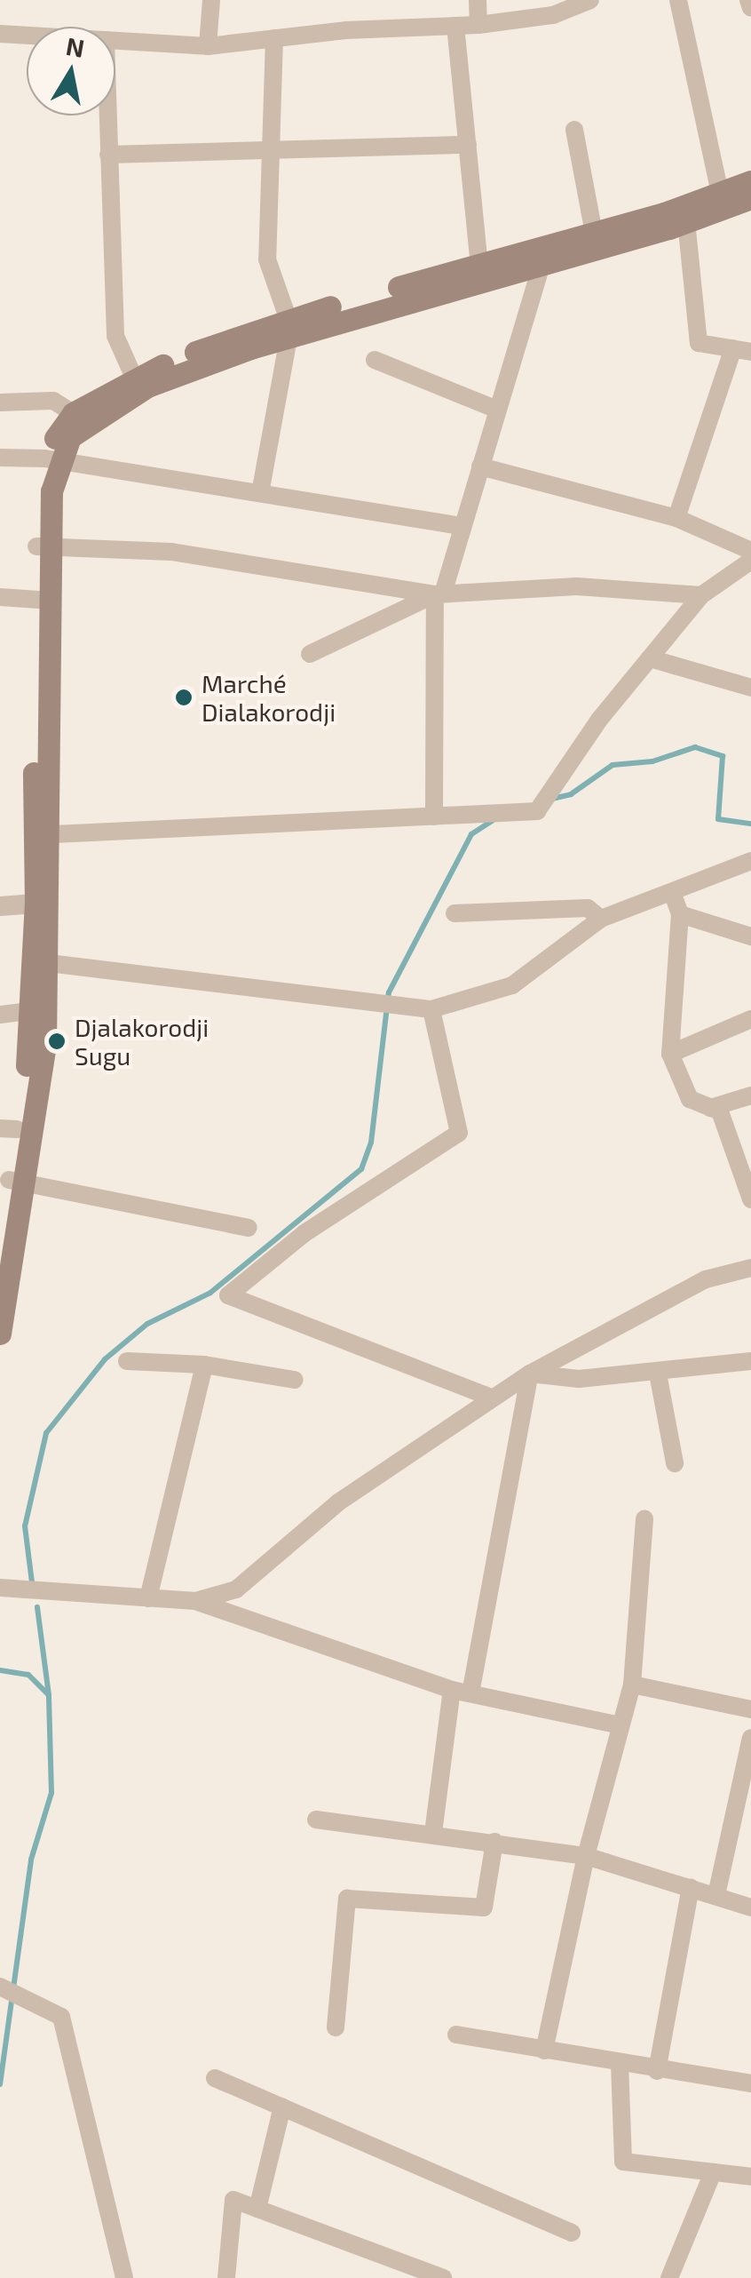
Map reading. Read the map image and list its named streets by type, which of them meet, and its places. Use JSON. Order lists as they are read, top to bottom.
{
  "places": ["Marché Dialakorodji", "Djalakorodji Sugu"],
  "north": "top"
}
